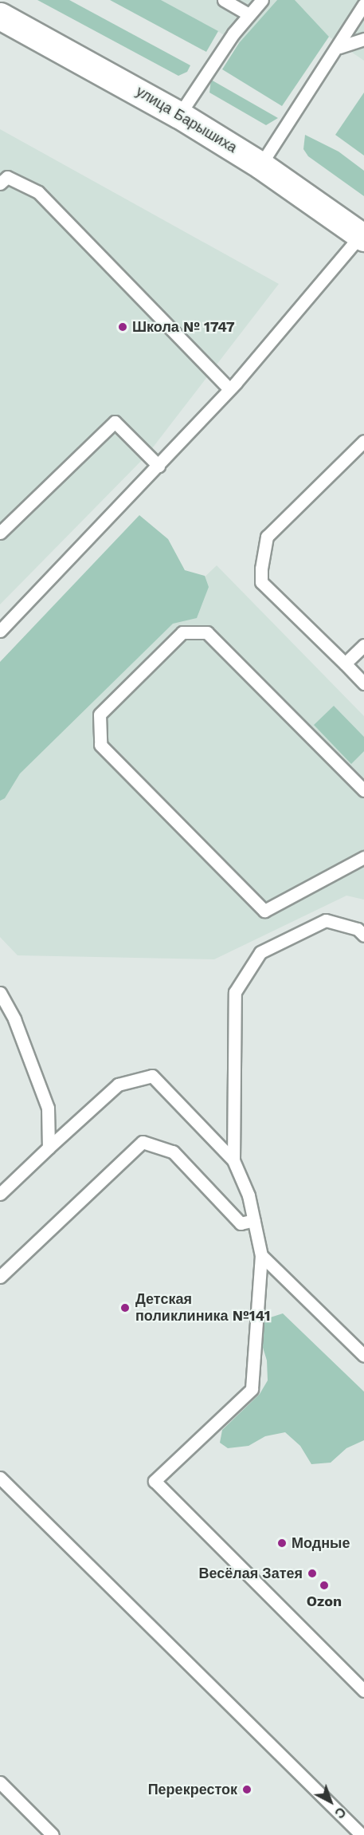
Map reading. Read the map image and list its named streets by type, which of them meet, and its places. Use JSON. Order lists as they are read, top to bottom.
{
  "streets": {
    "main road": ["улица Барышиха"]
  },
  "places": [
    "Школа № 1747",
    "Детская поликлиника №141",
    "Модные",
    "Весёлая Затея",
    "Ozon",
    "Перекресток"
  ],
  "north": "bottom right"
}
